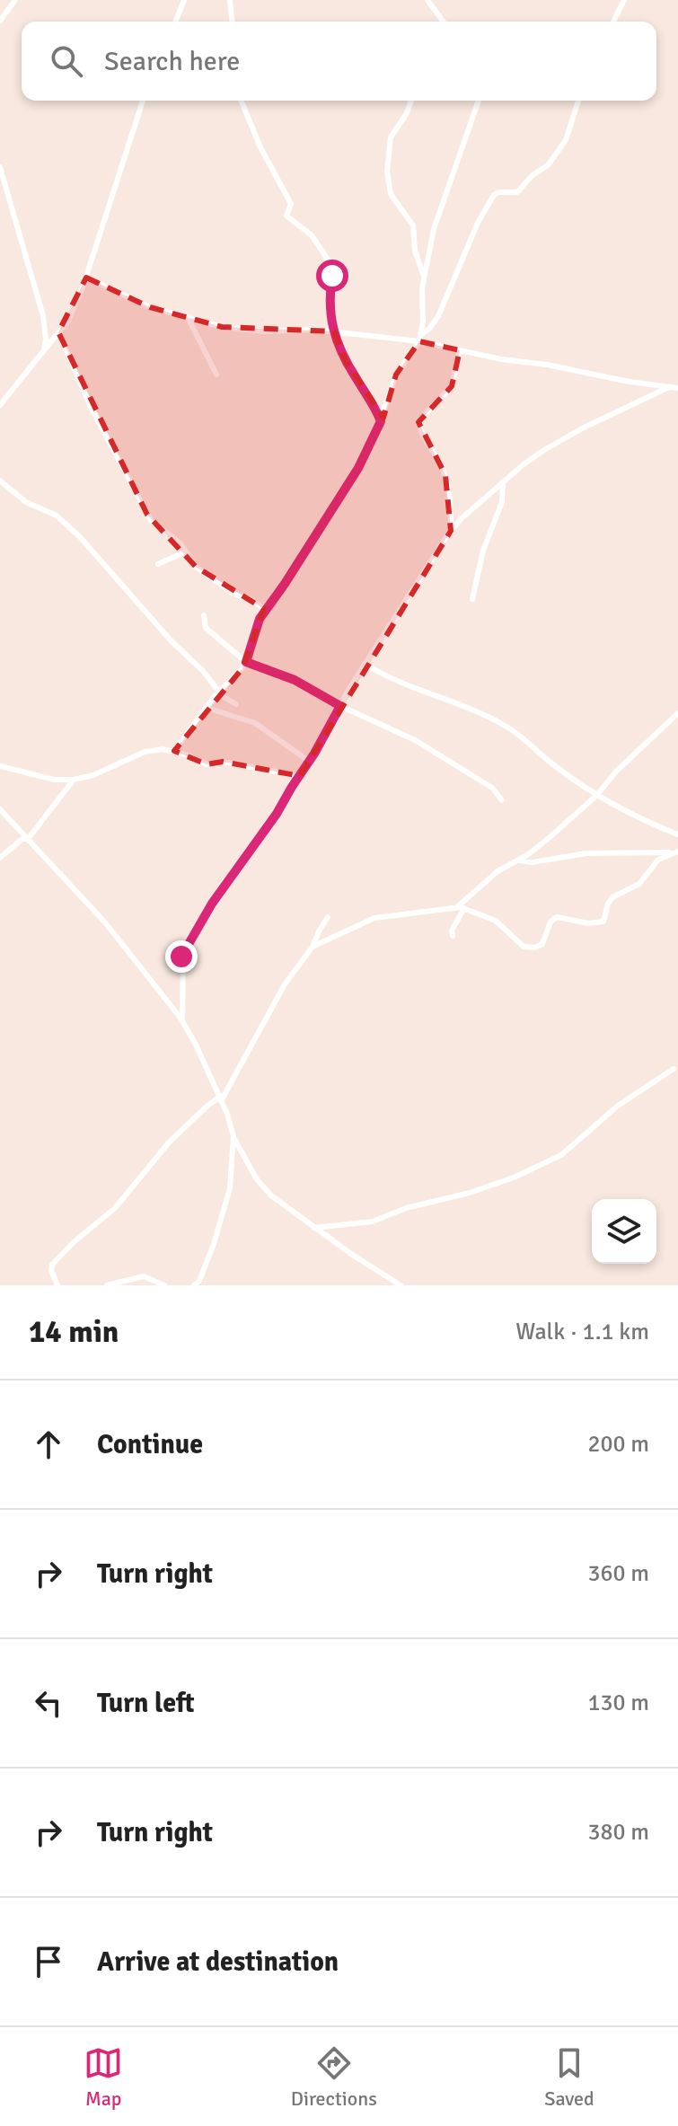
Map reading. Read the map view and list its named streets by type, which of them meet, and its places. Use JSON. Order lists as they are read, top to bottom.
{
  "page": {
    "search": "Search here",
    "heading": ["14 min", "Walk · 1.1 km"],
    "list": [
      ["Continue", "200 m"],
      ["Turn right", "360 m"],
      ["Turn left", "130 m"],
      ["Turn right", "380 m"],
      "Arrive at destination"
    ],
    "nav": ["Map", "Directions", "Saved"]
  }
}
